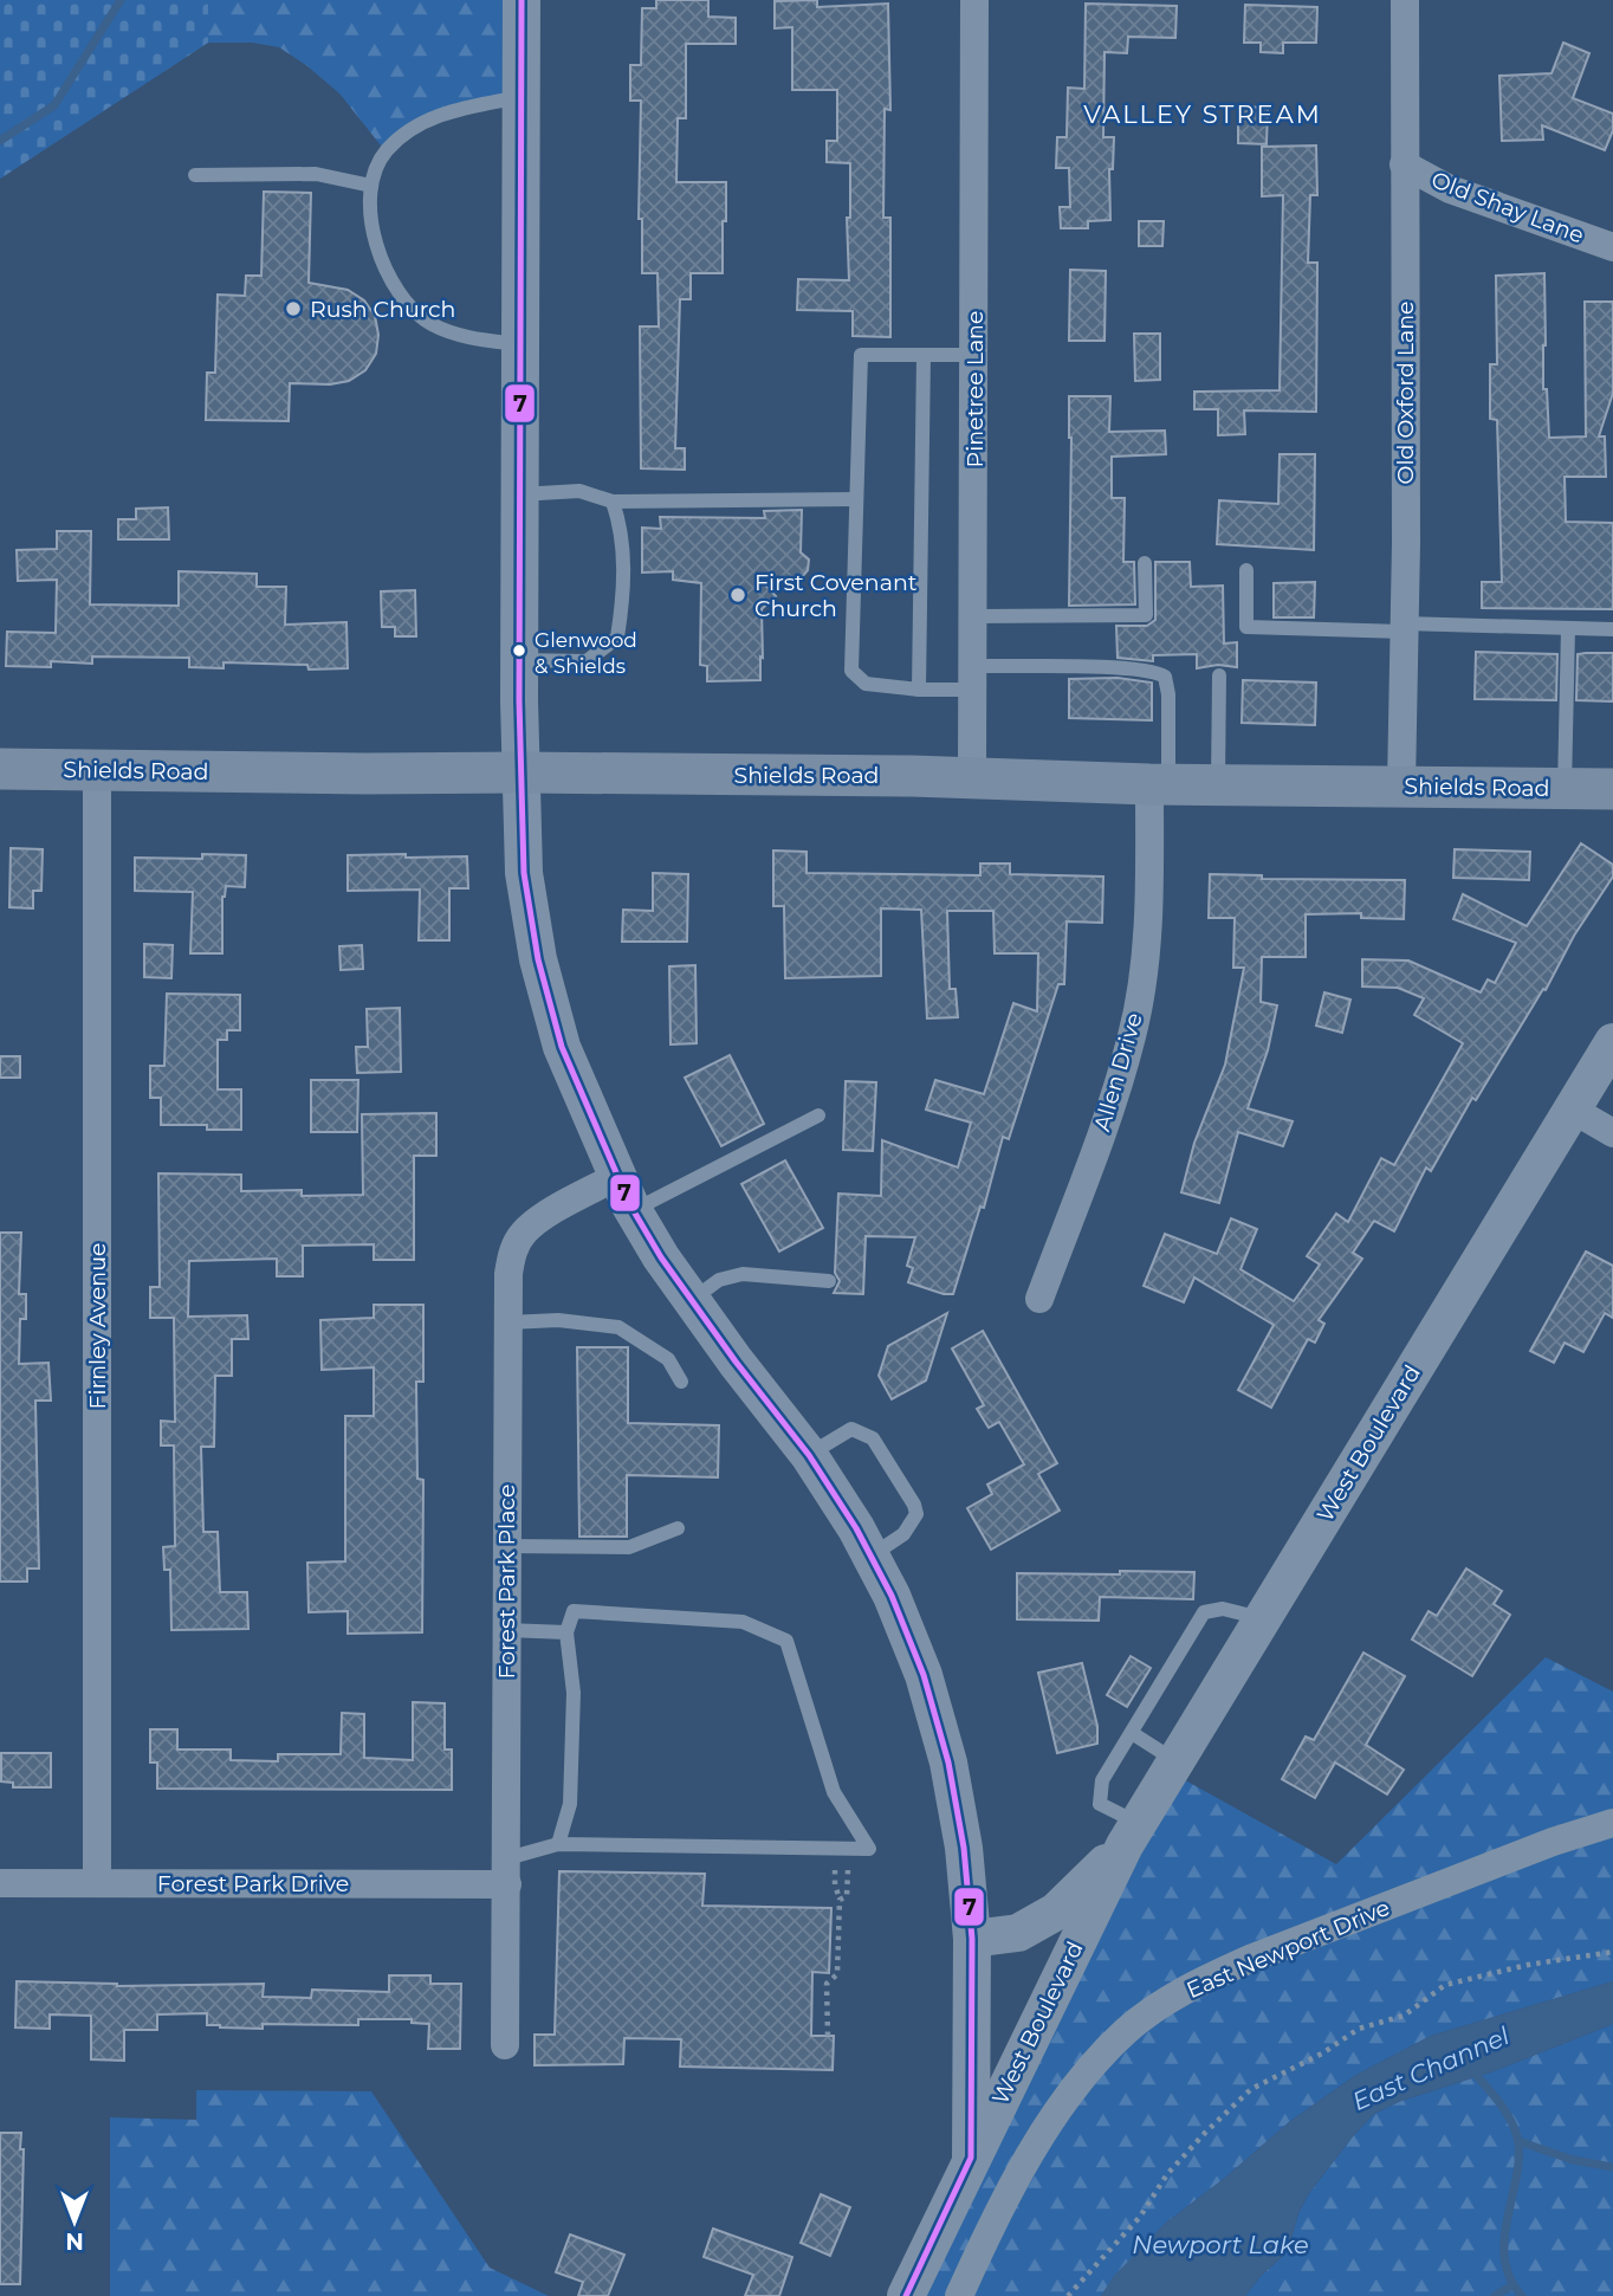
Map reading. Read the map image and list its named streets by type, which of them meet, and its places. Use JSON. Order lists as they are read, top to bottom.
{
  "streets": {
    "main road": ["Shields Road"],
    "street": [
      "Old Shay Lane",
      "Pinetree Lane",
      "Old Oxford Lane",
      "Allen Drive",
      "Firnley Avenue",
      "West Boulevard",
      "Forest Park Place",
      "Forest Park Drive",
      "East Newport Drive"
    ]
  },
  "crossings": [
    ["Old Shay Lane", "Old Oxford Lane"],
    ["Pinetree Lane", "Shields Road"],
    ["Old Oxford Lane", "Shields Road"],
    ["Shields Road", "Allen Drive"],
    ["Shields Road", "Firnley Avenue"],
    ["Firnley Avenue", "Forest Park Drive"],
    ["Forest Park Place", "Forest Park Drive"]
  ],
  "districts": ["VALLEY STREAM"],
  "water": ["East Channel", "Newport Lake"],
  "places": ["Rush Church", "First Covenant Church", "Glenwood & Shields"],
  "lines": ["transit line 7"],
  "north": "bottom"
}
